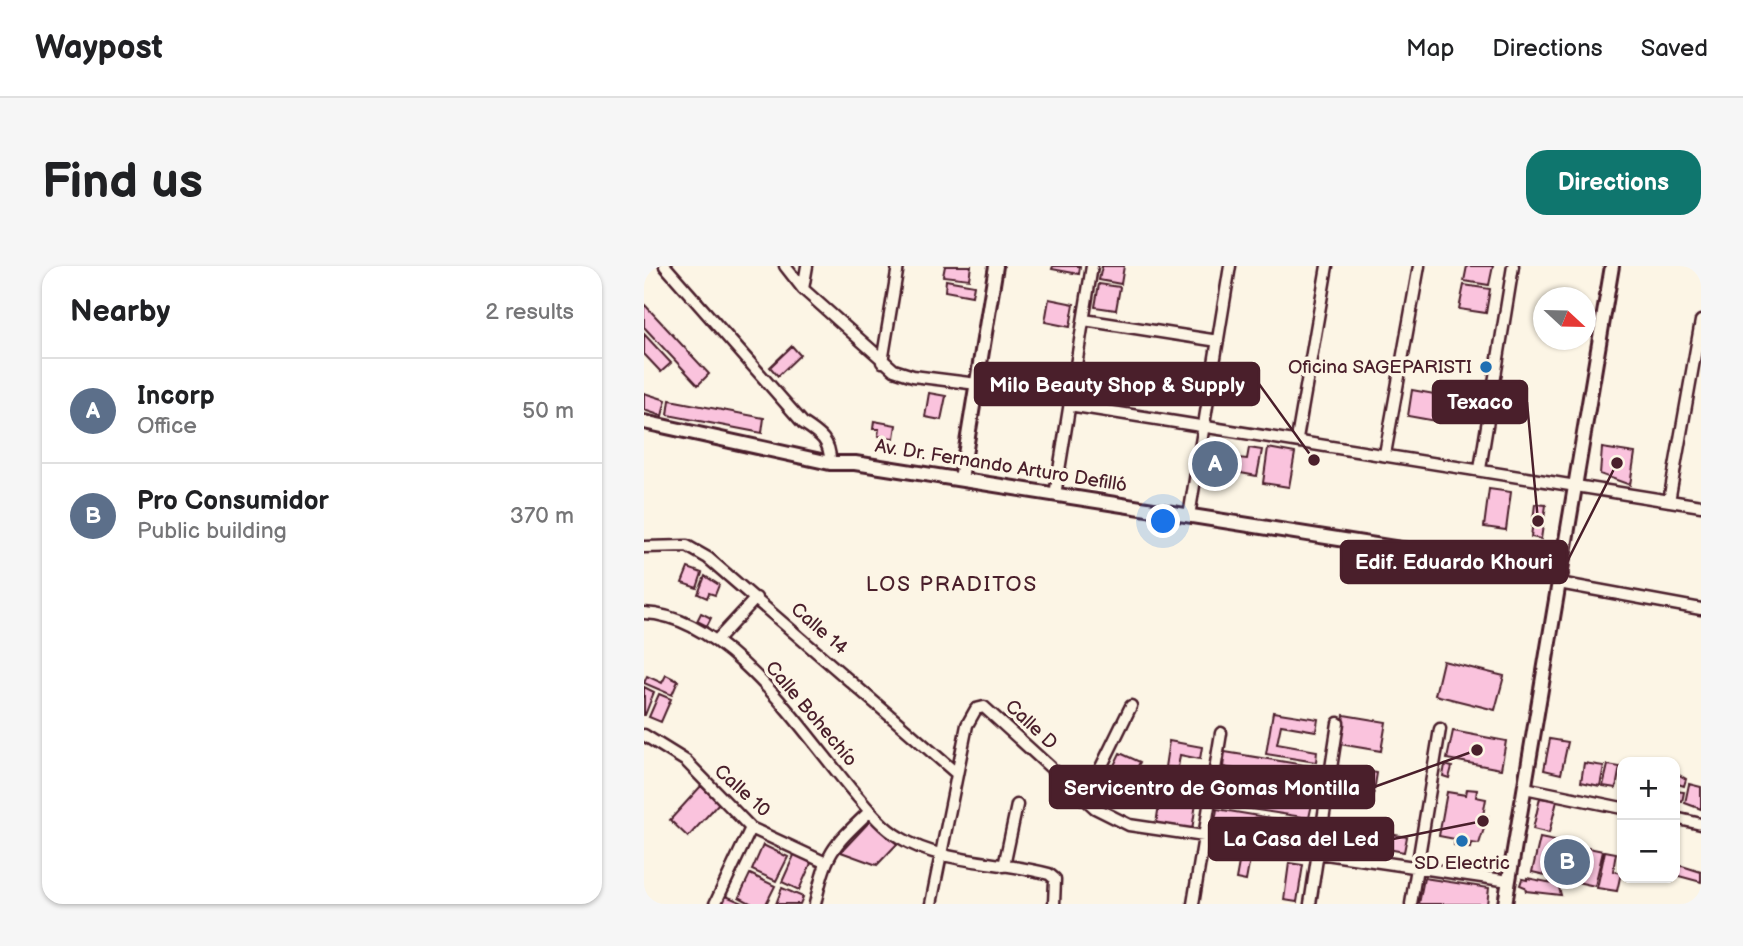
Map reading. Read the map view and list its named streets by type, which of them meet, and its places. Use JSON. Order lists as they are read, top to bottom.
{
  "streets": {
    "street": [
      "Av. Dr. Fernando Arturo Defilló",
      "Calle 14",
      "Calle Bohechío",
      "Calle D",
      "Calle 10"
    ]
  },
  "crossings": [
    ["Calle 14", "Calle D"]
  ],
  "districts": ["LOS PRADITOS"],
  "places": [
    "Oficina SAGEPARISTI",
    "Milo Beauty Shop & Supply",
    "Edif. Eduardo Khouri",
    "Texaco",
    "Servicentro de Gomas Montilla",
    "La Casa del Led",
    "SD Electric"
  ],
  "north": "right",
  "page": {
    "header": "Waypost",
    "nav": ["Map", "Directions", "Saved"],
    "buttons": "Directions",
    "title": "Find us",
    "heading": ["Nearby", "2 results"],
    "list": [
      {
        "mark": "A",
        "name": "Incorp",
        "note": "Office",
        "value": "50 m"
      },
      {
        "mark": "B",
        "name": "Pro Consumidor",
        "note": "Public building",
        "value": "370 m"
      }
    ],
    "pins": ["A", "B"],
    "map_buttons": ["+", "−"]
  }
}
